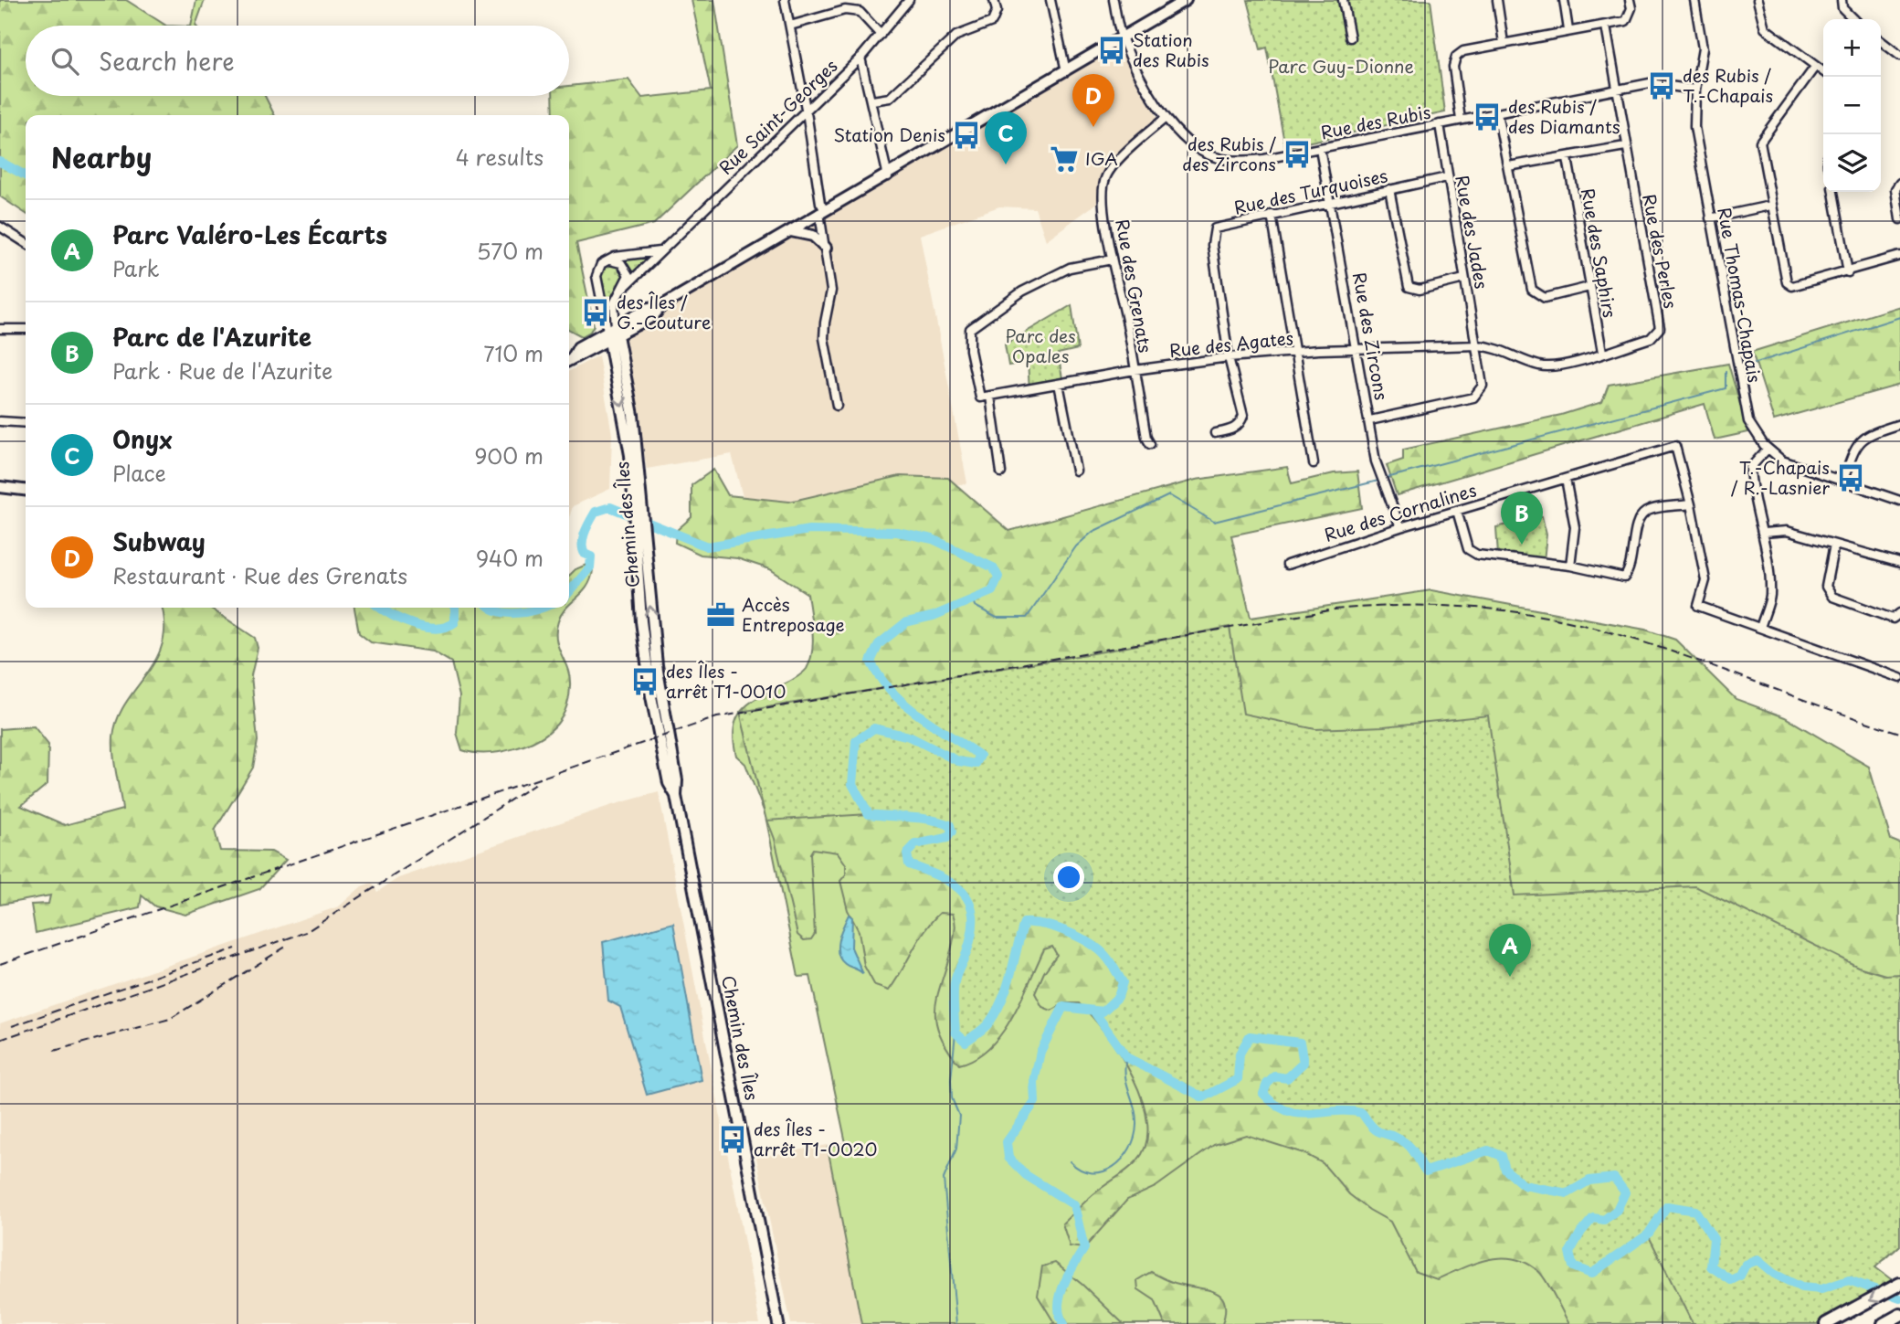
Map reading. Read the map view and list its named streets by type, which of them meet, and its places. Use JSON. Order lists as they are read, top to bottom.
{
  "streets": {
    "main road": ["Chemin des Îles"],
    "street": [
      "Rue Saint-Georges",
      "Rue des Rubis",
      "Rue des Turquoises",
      "Rue des Jades",
      "Rue des Perles",
      "Rue des Saphirs",
      "Rue des Grenats",
      "Rue Thomas-Chapais",
      "Rue des Zircons",
      "Rue des Agates",
      "Rue des Cornalines"
    ]
  },
  "crossings": [
    ["Rue des Rubis", "Rue des Jades"],
    ["Rue des Rubis", "Rue des Perles"],
    ["Rue des Rubis", "Rue des Grenats"],
    ["Rue des Rubis", "Rue Thomas-Chapais"],
    ["Rue des Rubis", "Rue des Zircons"],
    ["Rue des Turquoises", "Rue des Jades"],
    ["Rue des Turquoises", "Rue des Zircons"],
    ["Rue des Turquoises", "Rue des Agates"],
    ["Rue des Jades", "Rue des Perles"],
    ["Rue des Jades", "Rue des Zircons"],
    ["Rue des Jades", "Rue des Agates"],
    ["Rue des Perles", "Rue des Saphirs"],
    ["Rue des Perles", "Rue des Agates"],
    ["Rue des Grenats", "Rue des Agates"],
    ["Rue des Zircons", "Rue des Agates"],
    ["Rue des Zircons", "Rue des Cornalines"]
  ],
  "parks": ["Parc Guy-Dionne", "Parc des Opales"],
  "places": {
    "bus stop": [
      "Station des Rubis",
      "des Rubis / T.-Chapais",
      "des Rubis / des Diamants",
      "Station Denis",
      "des Rubis / des Zircons",
      "des Îles / G.-Couture",
      "T.-Chapais / R.-Lasnier",
      "des Îles - arrêt T1-0010",
      "des Îles - arrêt T1-0020"
    ],
    "supermarket": ["IGA"],
    "office": ["Accès Entreposage"]
  },
  "page": {
    "map_buttons": ["+", "−"],
    "search": "Search here",
    "pins": [
      "D",
      "C",
      "B",
      "A"
    ],
    "heading": ["Nearby", "4 results"],
    "list": [
      {
        "mark": "A",
        "name": "Parc Valéro-Les Écarts",
        "note": "Park",
        "value": "570 m"
      },
      {
        "mark": "B",
        "name": "Parc de l'Azurite",
        "note": "Park · Rue de l'Azurite",
        "value": "710 m"
      },
      {
        "mark": "C",
        "name": "Onyx",
        "note": "Place",
        "value": "900 m"
      },
      {
        "mark": "D",
        "name": "Subway",
        "note": "Restaurant · Rue des Grenats",
        "value": "940 m"
      }
    ]
  }
}
